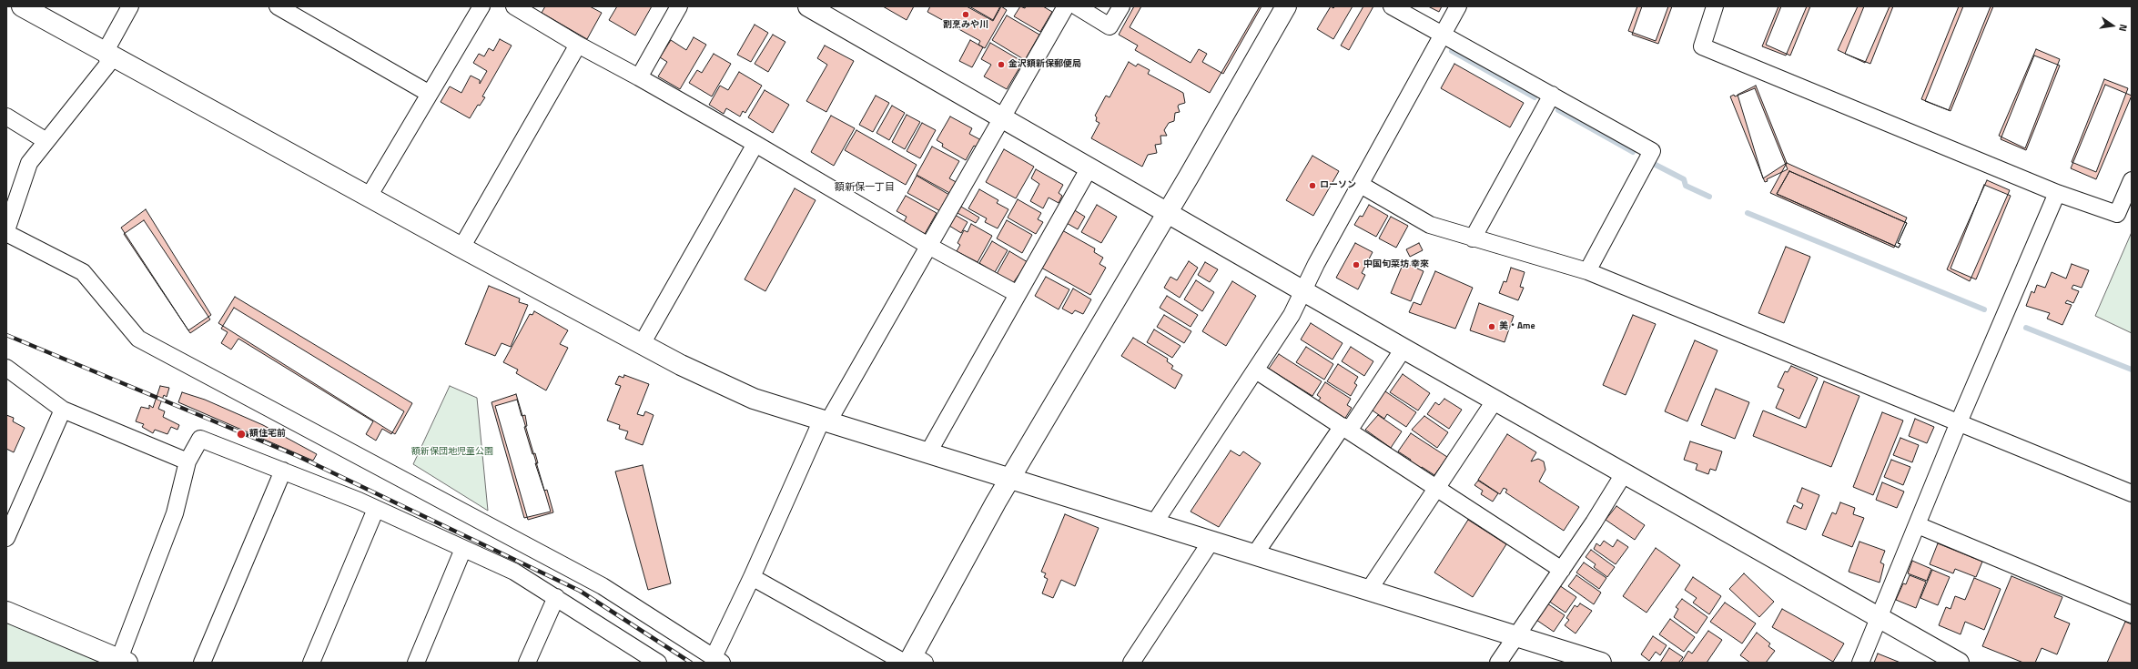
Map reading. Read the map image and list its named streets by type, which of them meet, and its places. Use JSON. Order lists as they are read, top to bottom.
{
  "districts": ["額新保一丁目"],
  "parks": ["額新保団地児童公園"],
  "places": [
    "割烹みや川",
    "金沢額新保郵便局",
    "ローソン",
    "中国旬菜坊 幸來",
    "美・Ame",
    "額住宅前"
  ],
  "north": "right"
}
